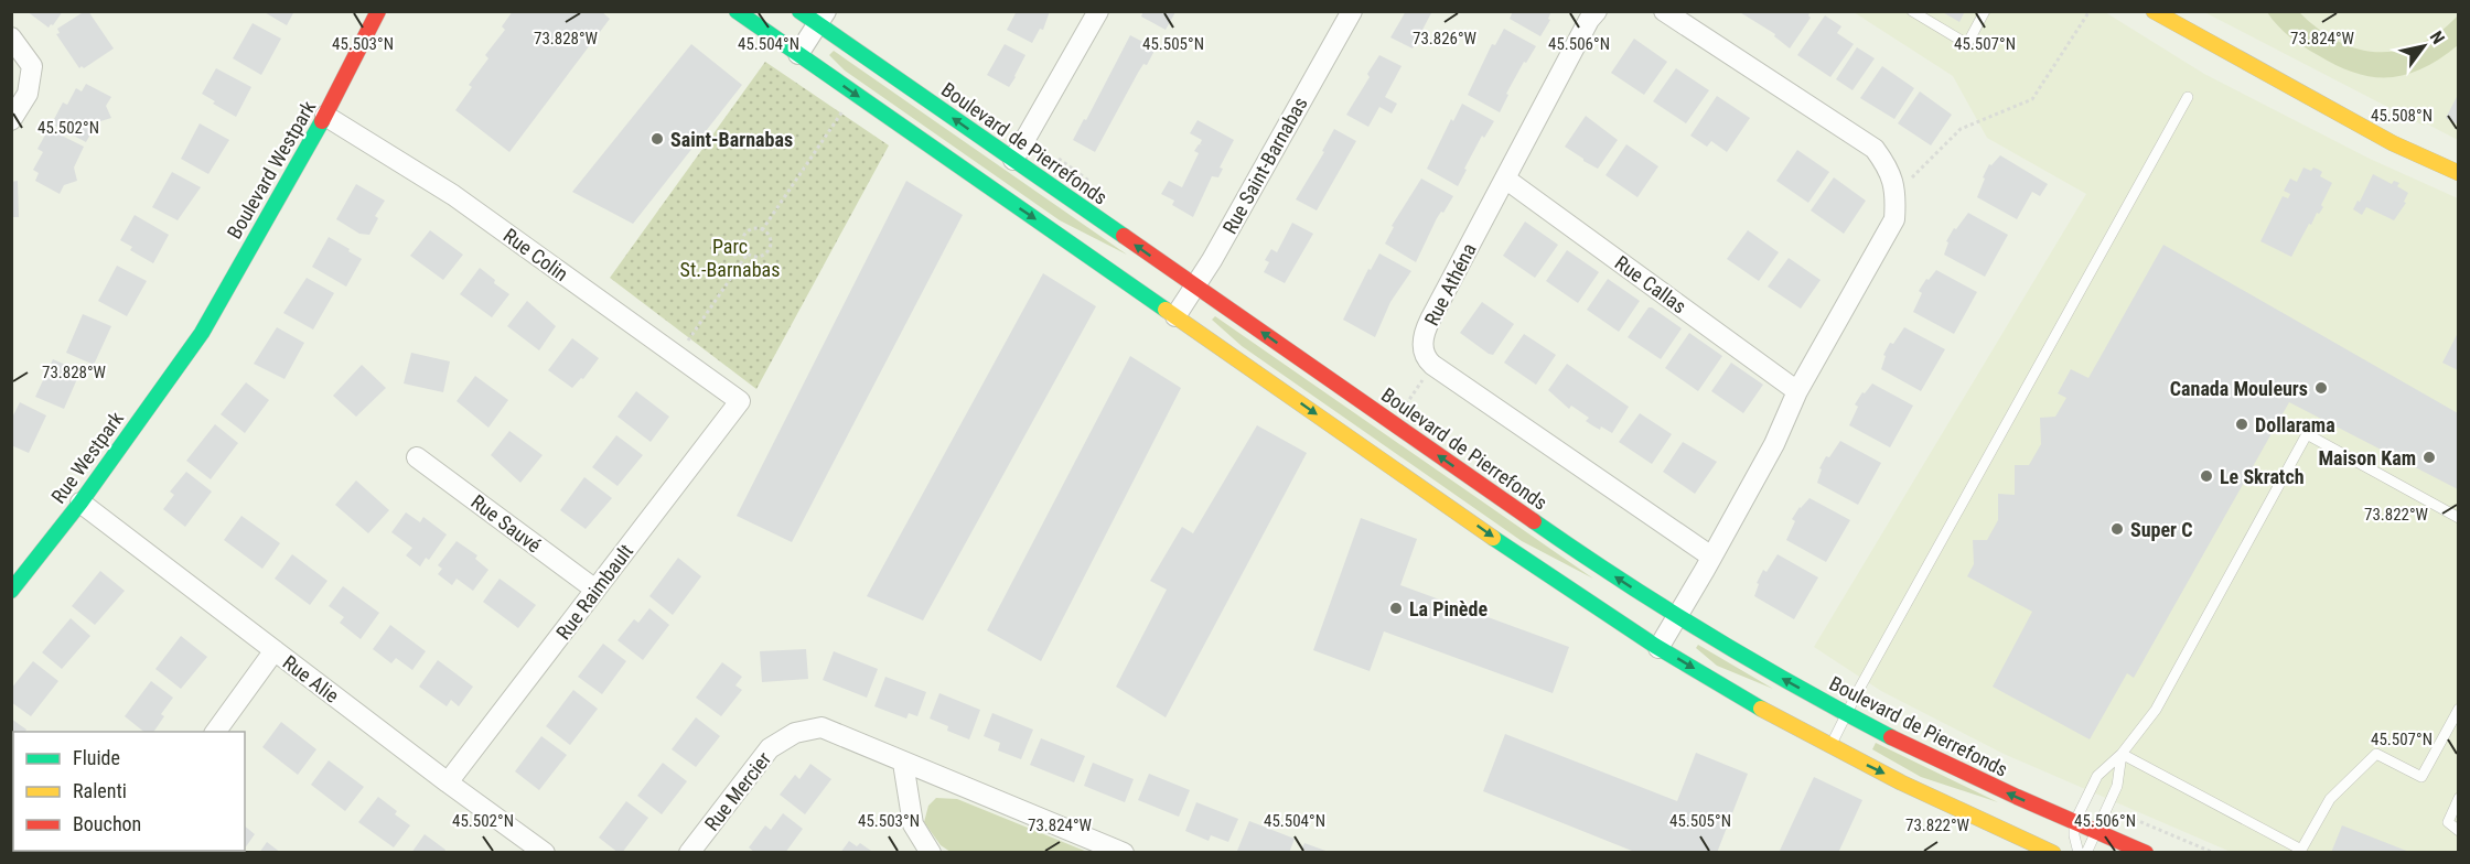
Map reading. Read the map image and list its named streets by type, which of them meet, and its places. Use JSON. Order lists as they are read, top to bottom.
{
  "streets": {
    "main road": ["Boulevard de Pierrefonds", "Boulevard Westpark", "Rue Westpark"],
    "street": [
      "Rue Saint-Barnabas",
      "Rue Colin",
      "Rue Athéna",
      "Rue Callas",
      "Rue Sauvé",
      "Rue Raimbault",
      "Rue Alie",
      "Rue Mercier"
    ]
  },
  "crossings": [
    ["Boulevard de Pierrefonds", "Rue Saint-Barnabas"],
    ["Boulevard Westpark", "Rue Colin"],
    ["Boulevard Westpark", "Rue Westpark"],
    ["Rue Colin", "Rue Raimbault"],
    ["Rue Athéna", "Rue Callas"],
    ["Rue Westpark", "Rue Alie"],
    ["Rue Sauvé", "Rue Raimbault"],
    ["Rue Raimbault", "Rue Alie"]
  ],
  "parks": ["Parc St.-Barnabas"],
  "places": [
    "Saint-Barnabas",
    "Canada Mouleurs",
    "Dollarama",
    "Maison Kam",
    "Le Skratch",
    "Super C",
    "La Pinède"
  ],
  "legend": ["Fluide", "Ralenti", "Bouchon"],
  "north": "top right",
  "coordinates": [
    "73.828°W",
    "73.826°W",
    "73.824°W",
    "45.503°N",
    "45.505°N",
    "45.506°N",
    "45.507°N",
    "45.504°N",
    "45.508°N",
    "45.502°N",
    "73.822°W"
  ]
}
